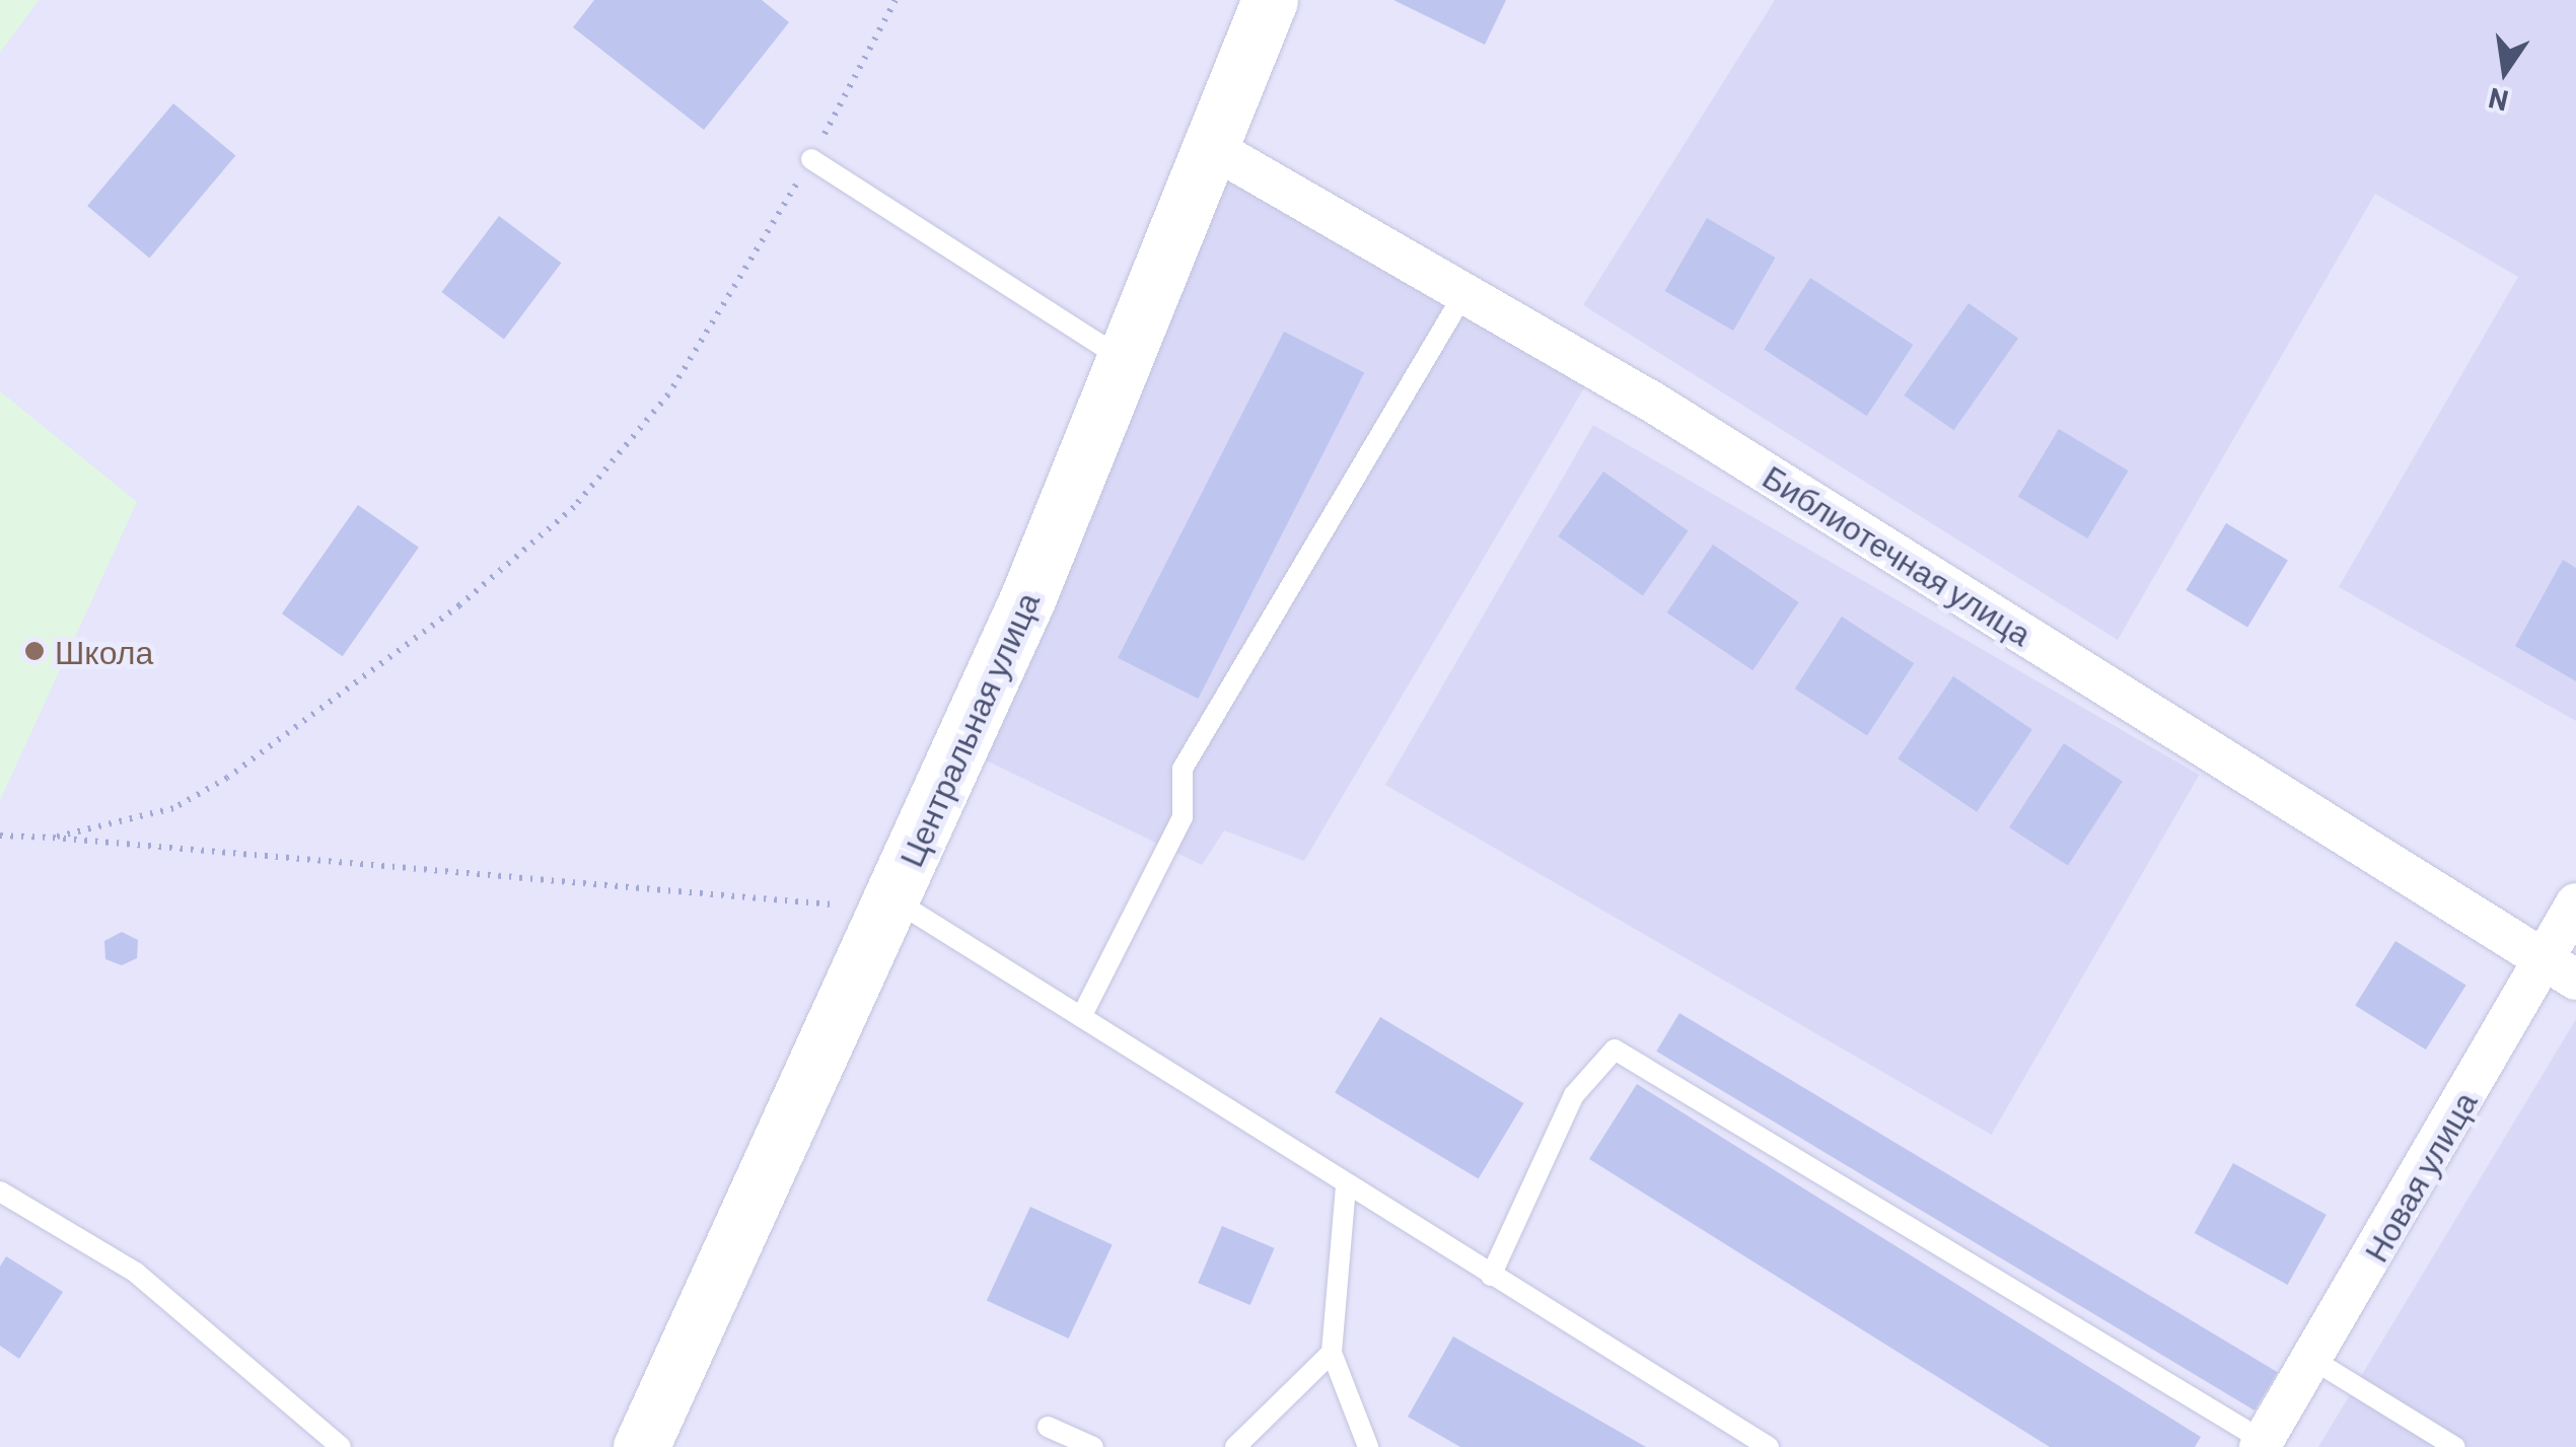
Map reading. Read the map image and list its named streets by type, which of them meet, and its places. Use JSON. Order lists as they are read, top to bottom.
{
  "streets": {
    "main road": ["Центральная улица"],
    "street": ["Библиотечная улица", "Новая улица"]
  },
  "crossings": [
    ["Библиотечная улица", "Центральная улица"],
    ["Библиотечная улица", "Новая улица"]
  ],
  "places": ["Школа"],
  "north": "bottom"
}
